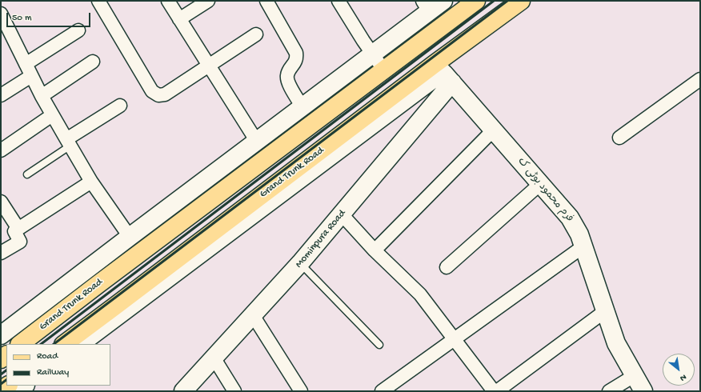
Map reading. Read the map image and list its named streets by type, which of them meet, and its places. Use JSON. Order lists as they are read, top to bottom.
{
  "streets": {
    "main road": ["Grand Trunk Road"],
    "street": ["فرم محمود بوٹی ک", "Mominpura Road"]
  },
  "crossings": [
    ["Grand Trunk Road", "فرم محمود بوٹی ک"],
    ["Grand Trunk Road", "Mominpura Road"],
    ["فرم محمود بوٹی ک", "Mominpura Road"]
  ],
  "legend": ["Road", "Railway"],
  "scale_bar": "50 m",
  "north": "bottom right"
}
